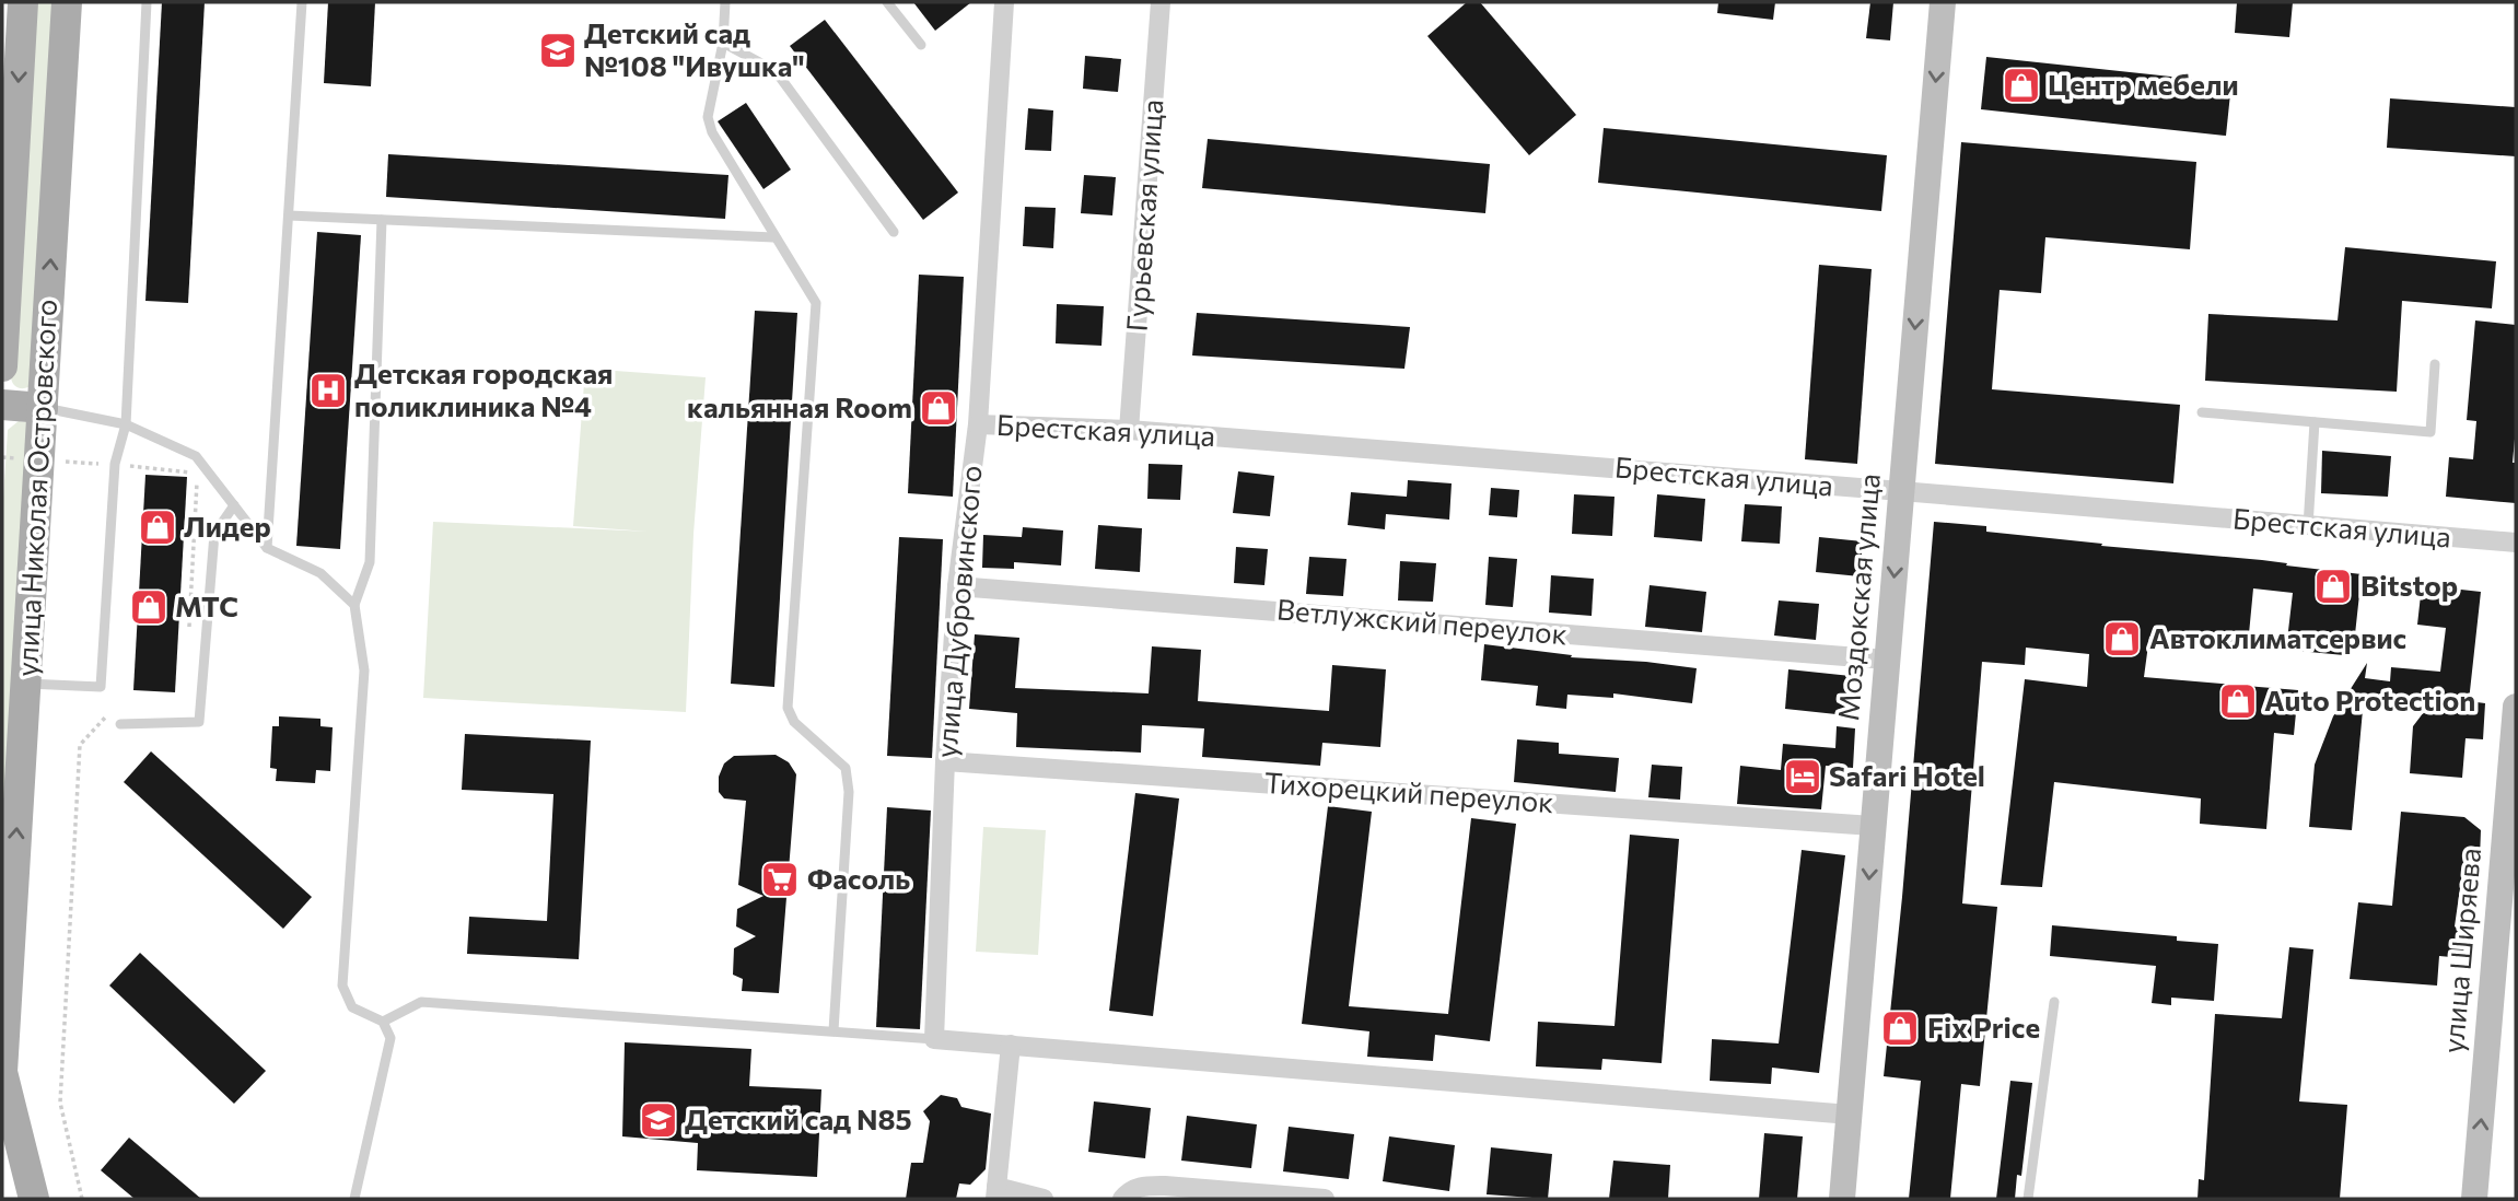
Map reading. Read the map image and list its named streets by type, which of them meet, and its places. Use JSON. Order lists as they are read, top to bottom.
{
  "streets": {
    "main road": ["улица Николая Островского", "Моздокская улица", "улица Ширяева"],
    "street": [
      "Гурьевская улица",
      "Брестская улица",
      "улица Дубровинского",
      "Ветлужский переулок",
      "Тихорецкий переулок"
    ]
  },
  "crossings": [
    ["Гурьевская улица", "Брестская улица"],
    ["Брестская улица", "Моздокская улица"],
    ["Брестская улица", "улица Дубровинского"],
    ["Моздокская улица", "Ветлужский переулок"],
    ["Моздокская улица", "Тихорецкий переулок"],
    ["улица Дубровинского", "Ветлужский переулок"],
    ["улица Дубровинского", "Тихорецкий переулок"]
  ],
  "one_way": ["Моздокская улица", "улица Ширяева"],
  "places": {
    "school or university": ["Детский сад №108 \"Ивушка\"", "Детский сад N85"],
    "shop": [
      "Центр мебели",
      "кальянная Room",
      "Лидер",
      "Bitstop",
      "МТС",
      "Автоклиматсервис",
      "Auto Protection",
      "Fix Price"
    ],
    "hospital": ["Детская городская поликлиника №4"],
    "hotel": ["Safari Hotel"],
    "supermarket": ["Фасоль"]
  }
}
